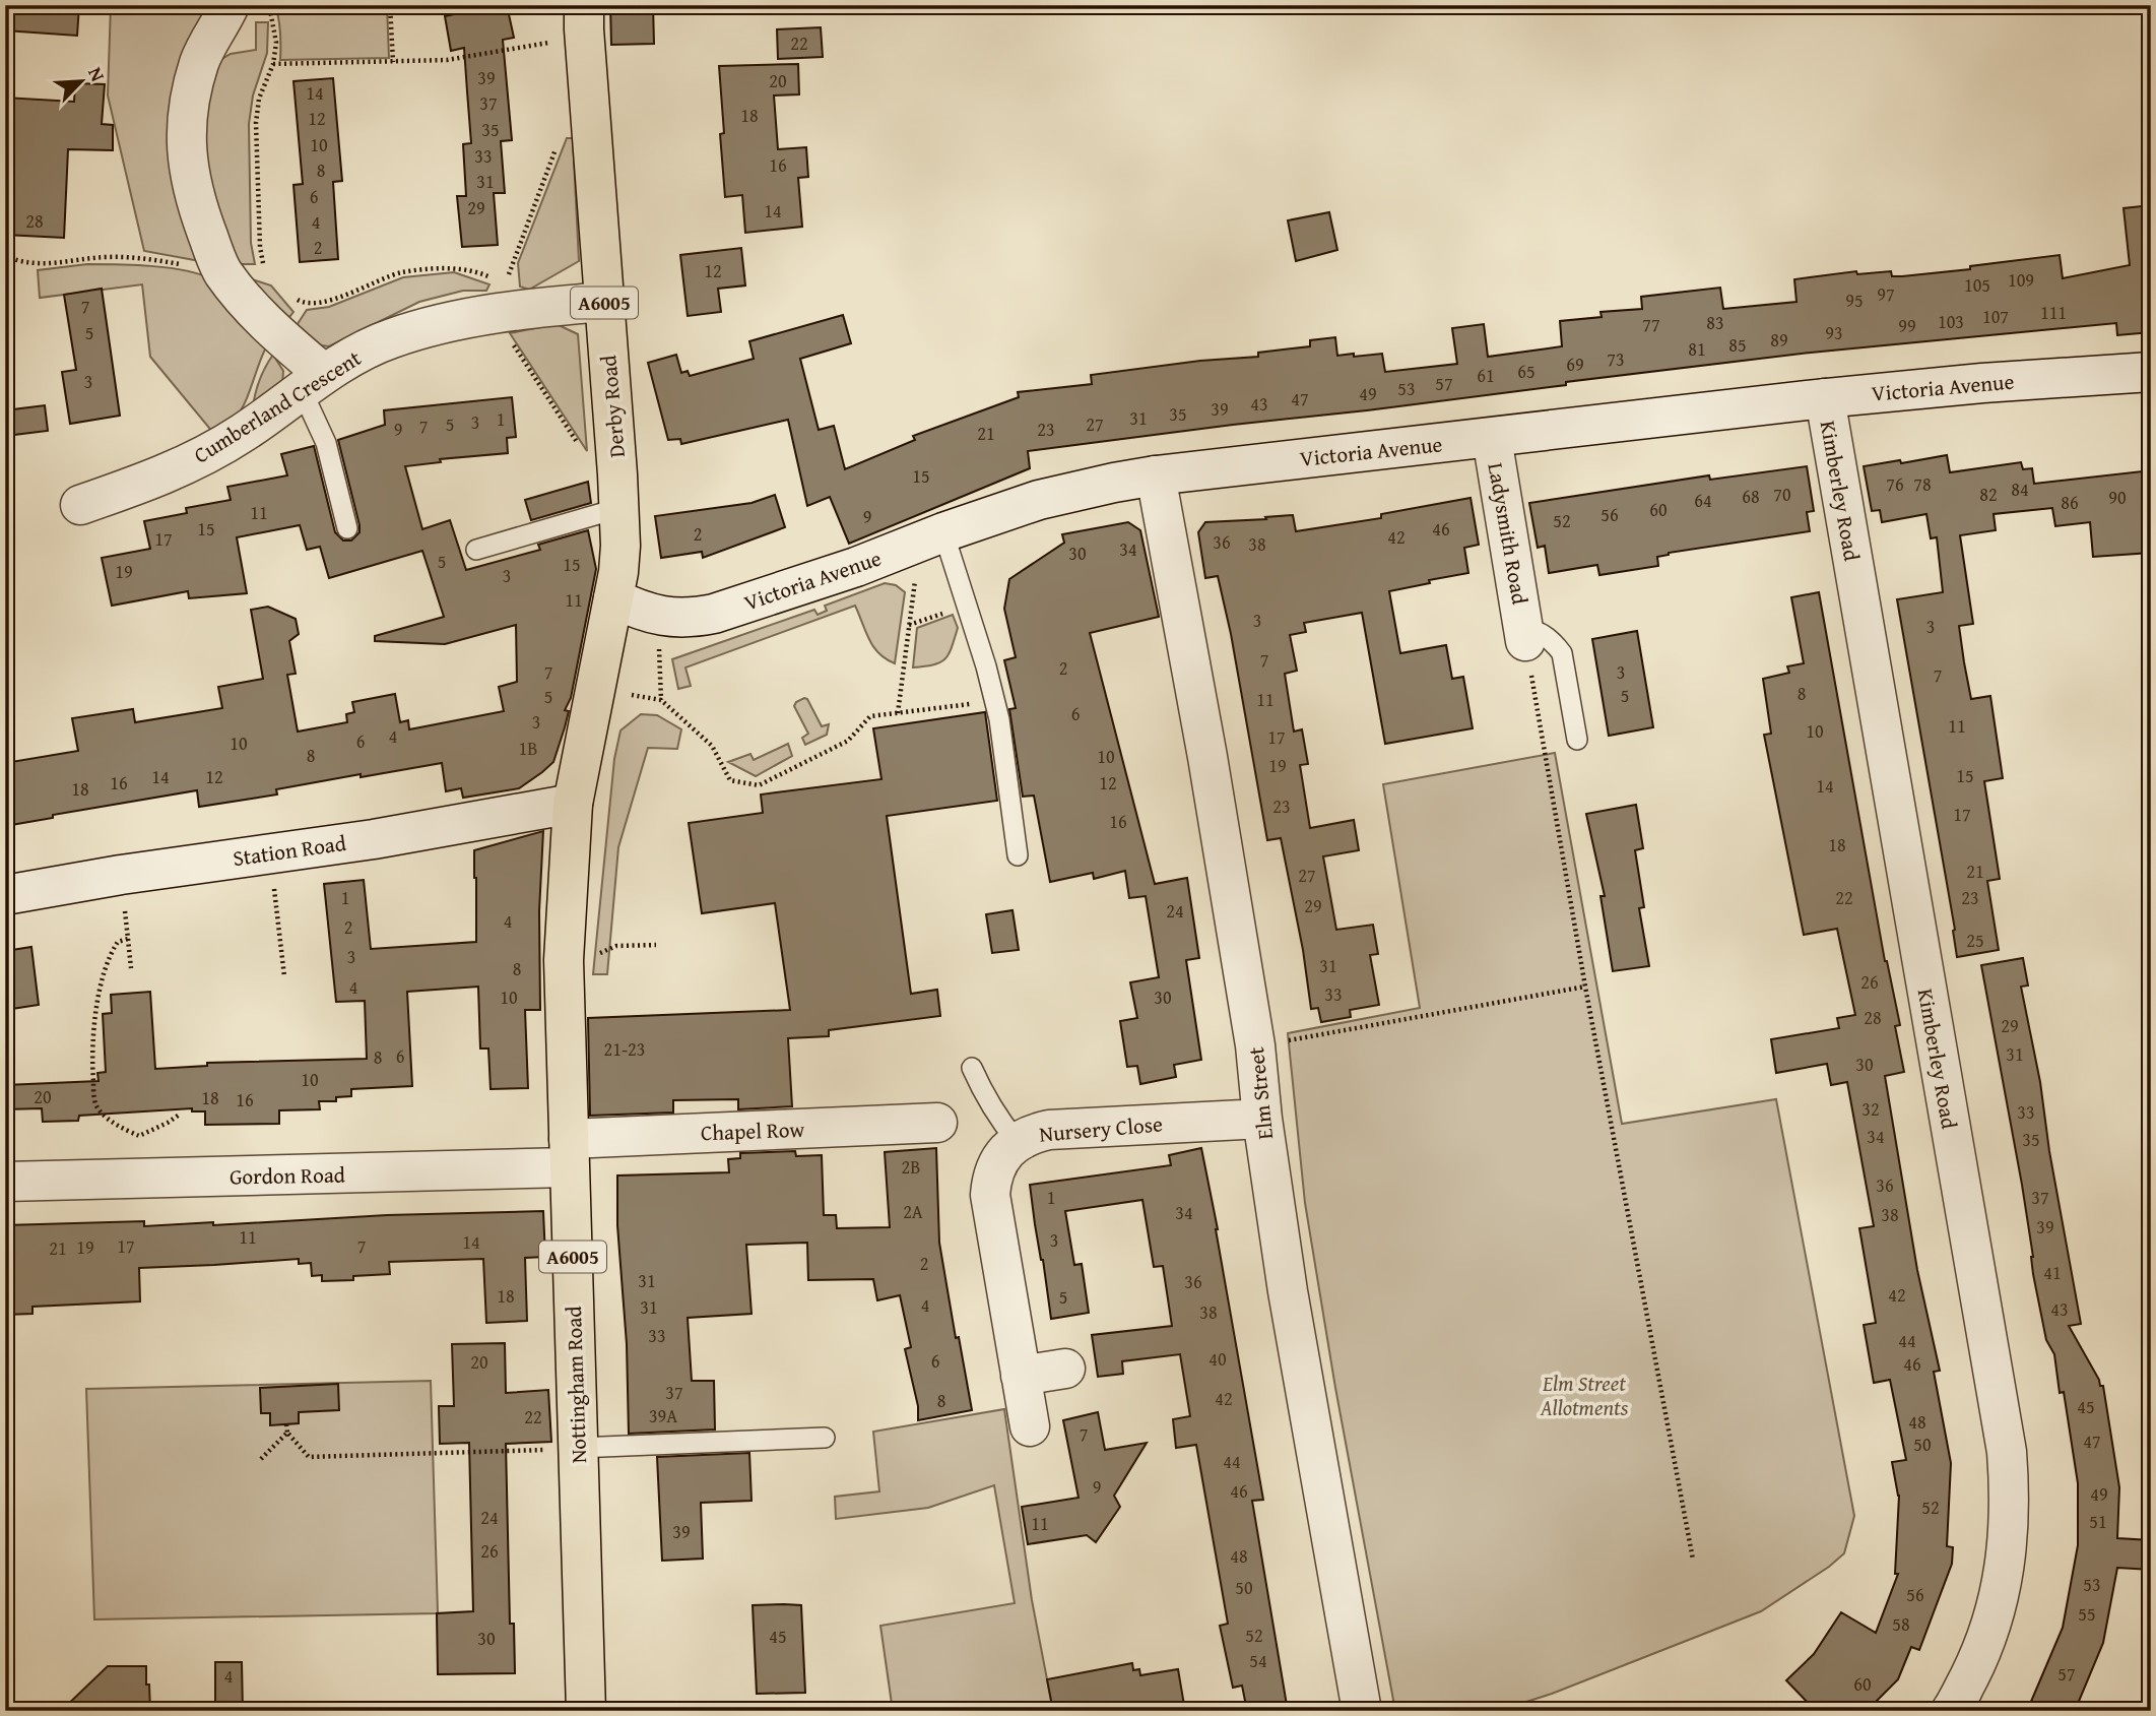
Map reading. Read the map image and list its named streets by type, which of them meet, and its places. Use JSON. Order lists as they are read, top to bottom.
{
  "streets": {
    "main road": ["A6005", "Derby Road", "Nottingham Road"],
    "street": [
      "Victoria Avenue",
      "Cumberland Crescent",
      "Kimberley Road",
      "Ladysmith Road",
      "Station Road",
      "Elm Street",
      "Nursery Close",
      "Chapel Row",
      "Gordon Road"
    ]
  },
  "crossings": [
    ["Victoria Avenue", "Derby Road"],
    ["Victoria Avenue", "Kimberley Road"],
    ["Victoria Avenue", "Ladysmith Road"],
    ["Victoria Avenue", "Elm Street"],
    ["Cumberland Crescent", "Derby Road"],
    ["Derby Road", "Station Road"],
    ["Derby Road", "Nottingham Road"],
    ["Station Road", "Nottingham Road"],
    ["Elm Street", "Nursery Close"],
    ["Chapel Row", "Gordon Road"],
    ["Chapel Row", "Nottingham Road"],
    ["Gordon Road", "Nottingham Road"]
  ],
  "parks": ["Elm Street Allotments"],
  "house_numbers": [
    "22",
    "39",
    "20",
    "14",
    "37",
    "18",
    "12",
    "35",
    "10",
    "33",
    "16",
    "8",
    "31",
    "6",
    "29",
    "14",
    "28",
    "4",
    "2",
    "12",
    "109",
    "105",
    "97",
    "95",
    "7",
    "111",
    "107",
    "103",
    "83",
    "77",
    "99",
    "5",
    "93",
    "89",
    "85",
    "81",
    "73",
    "69",
    "65",
    "61",
    "3",
    "57",
    "53",
    "49",
    "47",
    "43",
    "39",
    "35",
    "31",
    "1",
    "3",
    "5",
    "27",
    "7",
    "9",
    "23",
    "21",
    "15",
    "76",
    "78",
    "84",
    "70",
    "82",
    "68",
    "90",
    "64",
    "86",
    "60",
    "11",
    "56",
    "9",
    "52",
    "15",
    "46",
    "2",
    "42",
    "17",
    "36",
    "38",
    "34",
    "30",
    "5",
    "15",
    "19",
    "3",
    "11",
    "3",
    "3",
    "7",
    "2",
    "7",
    "3",
    "7",
    "8",
    "5",
    "5",
    "11",
    "6",
    "3",
    "11",
    "10",
    "4",
    "17",
    "6",
    "10",
    "1B",
    "8",
    "10",
    "19",
    "15",
    "14",
    "12",
    "16",
    "12",
    "14",
    "18",
    "23",
    "17",
    "16",
    "18",
    "21",
    "27",
    "1",
    "22",
    "23",
    "29",
    "24",
    "4",
    "2",
    "25",
    "3",
    "31",
    "8",
    "26",
    "4",
    "33",
    "10",
    "30",
    "28",
    "29",
    "21-23",
    "31",
    "6",
    "8",
    "30",
    "10",
    "20",
    "18",
    "16",
    "32",
    "33",
    "34",
    "35",
    "2B",
    "36",
    "1",
    "37",
    "2A",
    "34",
    "38",
    "39",
    "11",
    "3",
    "14",
    "17",
    "7",
    "19",
    "21",
    "2",
    "41",
    "31",
    "36",
    "42",
    "18",
    "5",
    "4",
    "31",
    "43",
    "38",
    "33",
    "44",
    "40",
    "6",
    "20",
    "46",
    "37",
    "42",
    "8",
    "45",
    "39A",
    "22",
    "48",
    "7",
    "47",
    "50",
    "44",
    "9",
    "46",
    "49",
    "52",
    "24",
    "51",
    "11",
    "39",
    "26",
    "48",
    "53",
    "50",
    "56",
    "55",
    "58",
    "52",
    "45",
    "30",
    "54",
    "57",
    "4",
    "60"
  ],
  "north": "top right"
}
